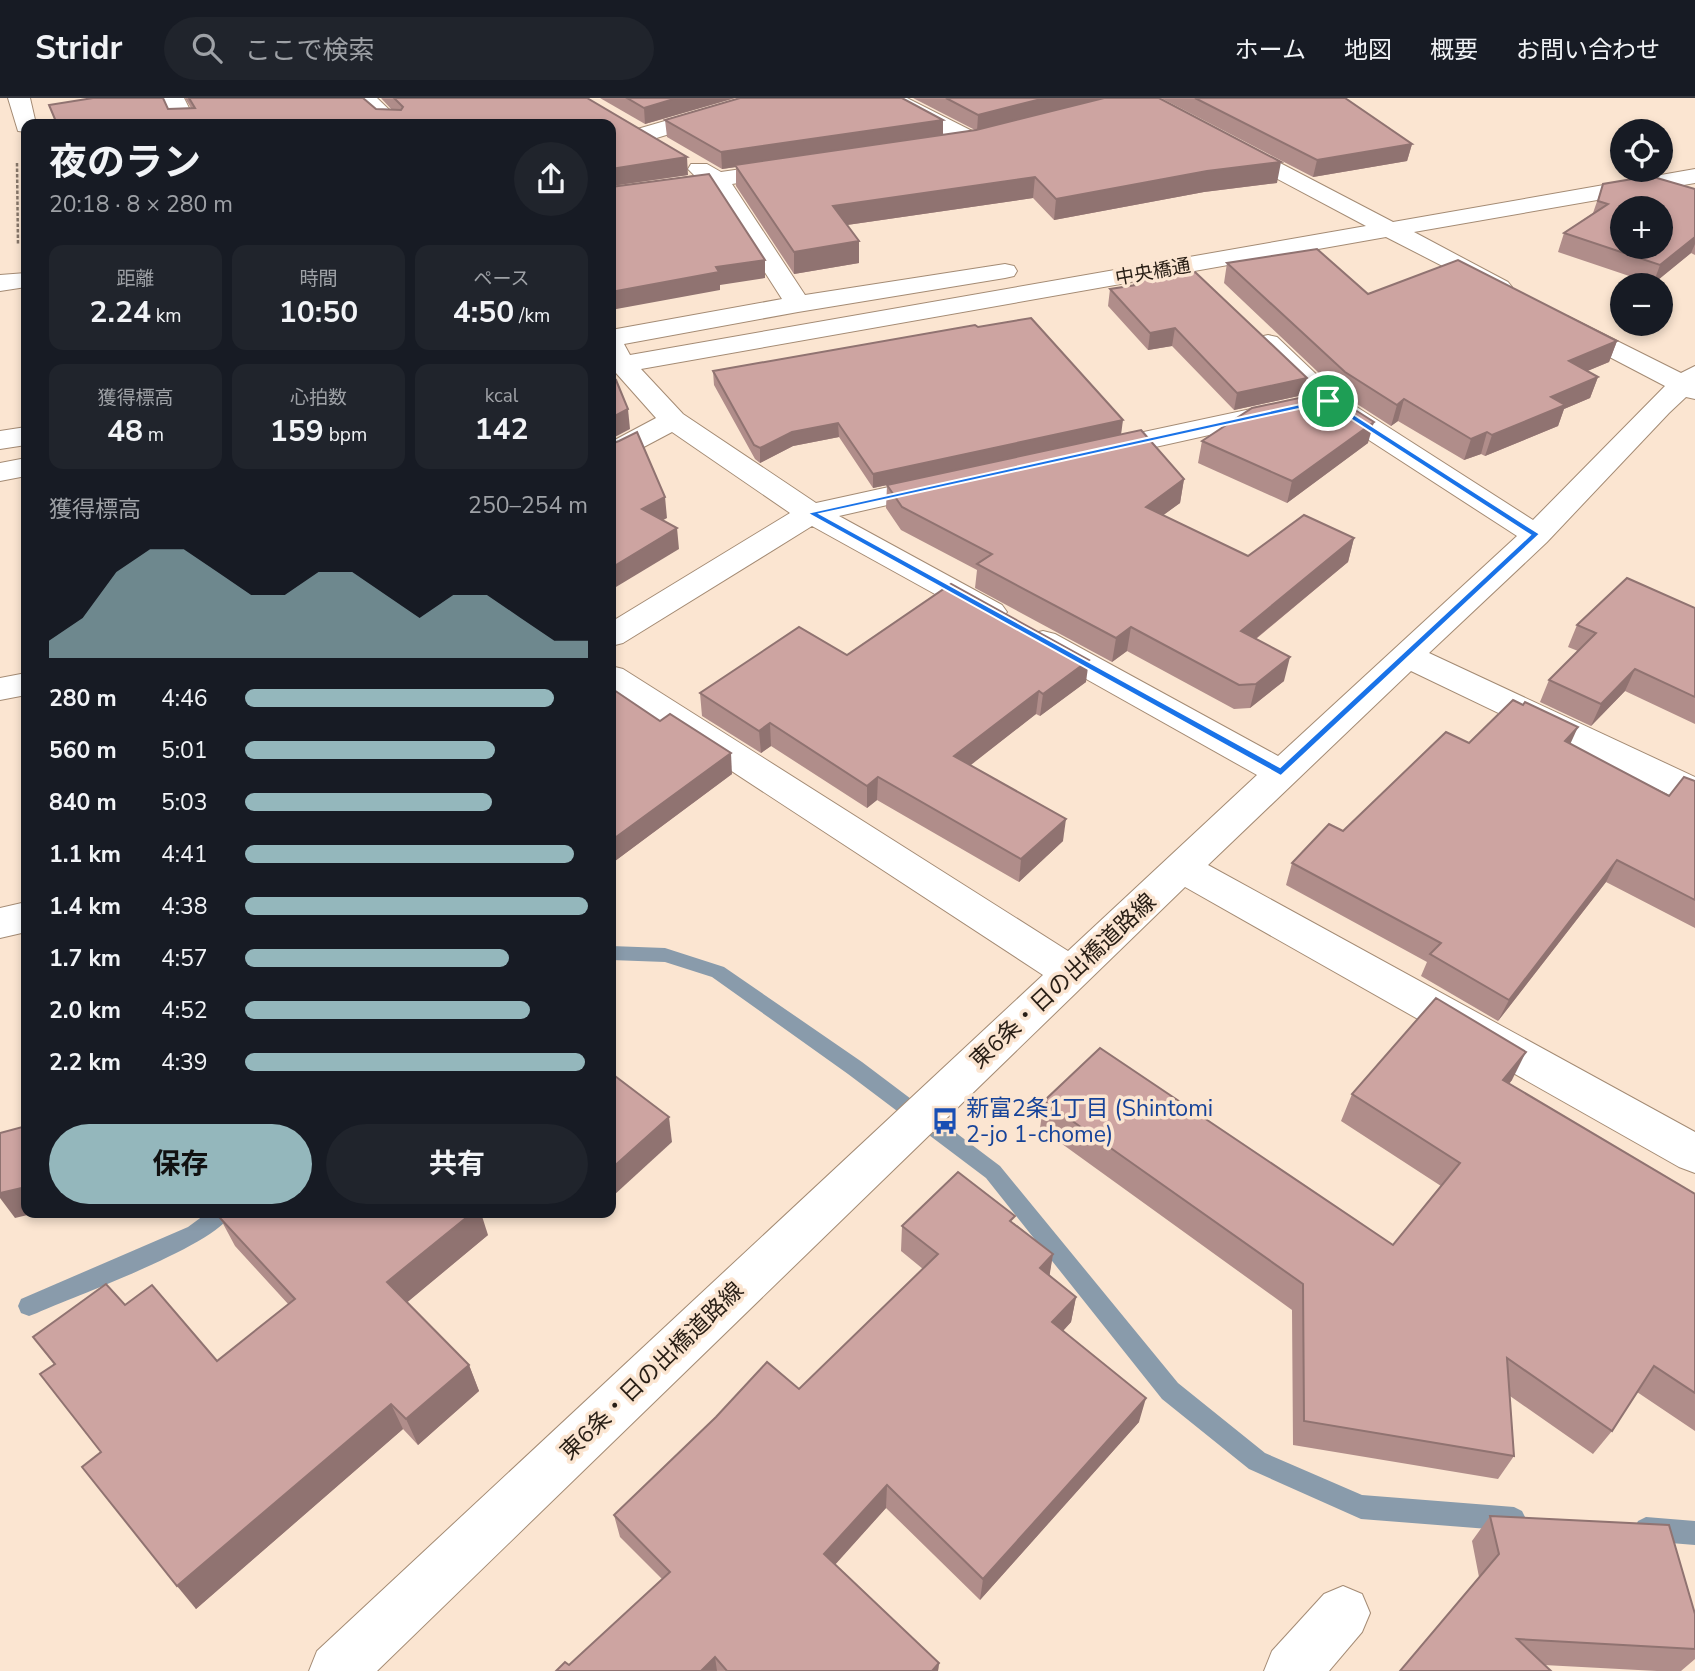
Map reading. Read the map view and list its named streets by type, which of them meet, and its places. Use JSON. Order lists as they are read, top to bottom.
{
  "streets": {
    "street": ["中央橋通", "東6条・日の出橋道路線"]
  },
  "places": {
    "bus stop": ["新富2条1丁目 (Shintomi 2-jo 1-chome)"]
  },
  "page": {
    "header": "Stridr",
    "search": "ここで検索",
    "nav": [
      "ホーム",
      "地図",
      "概要",
      "お問い合わせ"
    ],
    "map_buttons": ["+", "−"],
    "heading": ["夜のラン", "20:18 · 8 × 280 m"],
    "stats": [
      ["距離", "2.24 km"],
      ["時間", "10:50"],
      ["ペース", "4:50 /km"],
      ["獲得標高", "48 m"],
      ["心拍数", "159 bpm"],
      ["kcal", "142"]
    ],
    "chart": ["獲得標高", "250–254 m"],
    "list": [
      {
        "name": "280 m",
        "note": "4:46"
      },
      {
        "name": "560 m",
        "note": "5:01"
      },
      {
        "name": "840 m",
        "note": "5:03"
      },
      {
        "name": "1.1 km",
        "note": "4:41"
      },
      {
        "name": "1.4 km",
        "note": "4:38"
      },
      {
        "name": "1.7 km",
        "note": "4:57"
      },
      {
        "name": "2.0 km",
        "note": "4:52"
      },
      {
        "name": "2.2 km",
        "note": "4:39"
      }
    ],
    "buttons": ["保存", "共有"]
  }
}
